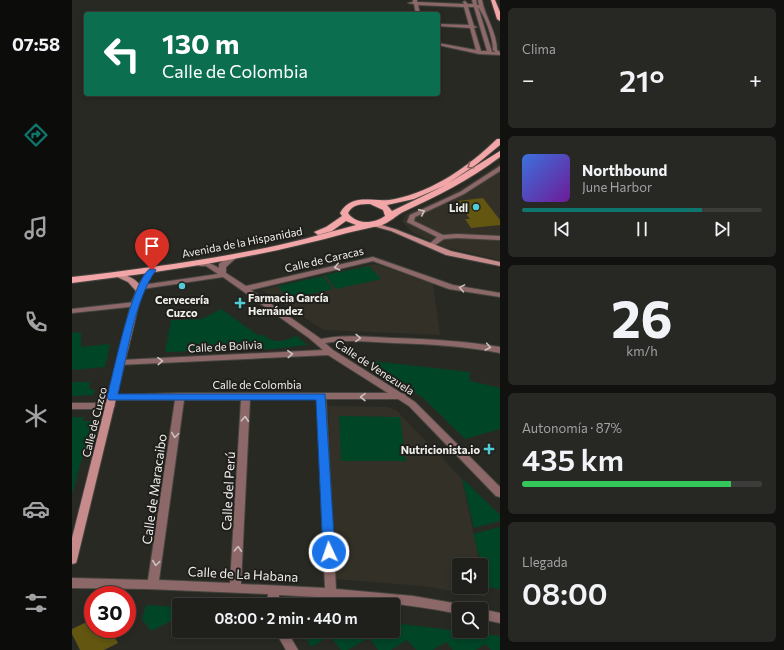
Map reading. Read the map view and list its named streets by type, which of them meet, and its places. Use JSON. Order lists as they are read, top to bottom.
{
  "streets": {
    "main road": ["Avenida de la Hispanidad"],
    "street": [
      "Calle de Caracas",
      "Calle de Bolivia",
      "Calle de Venezuela",
      "Calle de Colombia",
      "Calle de Cuzco",
      "Calle de Maracaibo",
      "Calle del Perú",
      "Calle de La Habana"
    ]
  },
  "crossings": [
    ["Avenida de la Hispanidad", "Calle de Venezuela"],
    ["Avenida de la Hispanidad", "Calle de Cuzco"],
    ["Calle de Caracas", "Calle de Venezuela"],
    ["Calle de Bolivia", "Calle de Venezuela"],
    ["Calle de Bolivia", "Calle de Cuzco"],
    ["Calle de Venezuela", "Calle de Colombia"],
    ["Calle de Colombia", "Calle de Cuzco"],
    ["Calle de Colombia", "Calle de Maracaibo"],
    ["Calle de Colombia", "Calle del Perú"],
    ["Calle de Maracaibo", "Calle de La Habana"],
    ["Calle del Perú", "Calle de La Habana"]
  ],
  "one_way": ["Calle de Bolivia", "Calle de Maracaibo", "Calle del Perú"],
  "places": {
    "other": ["Lidl", "Cervecería Cuzco"],
    "health": ["Farmacia García Hernández", "Nutricionista.io"]
  },
  "page": {
    "tabs": "07:58",
    "tile": [
      "Clima",
      ["26", "km/h"],
      ["Autonomía · 87%", "435 km"],
      ["Llegada", "08:00"]
    ],
    "turn": ["130 m", "Calle de Colombia"],
    "heat": ["−", "21°", "+"],
    "song": ["Northbound", "June Harbor"],
    "limit": "30",
    "trip": "08:00 · 2 min · 440 m"
  }
}
